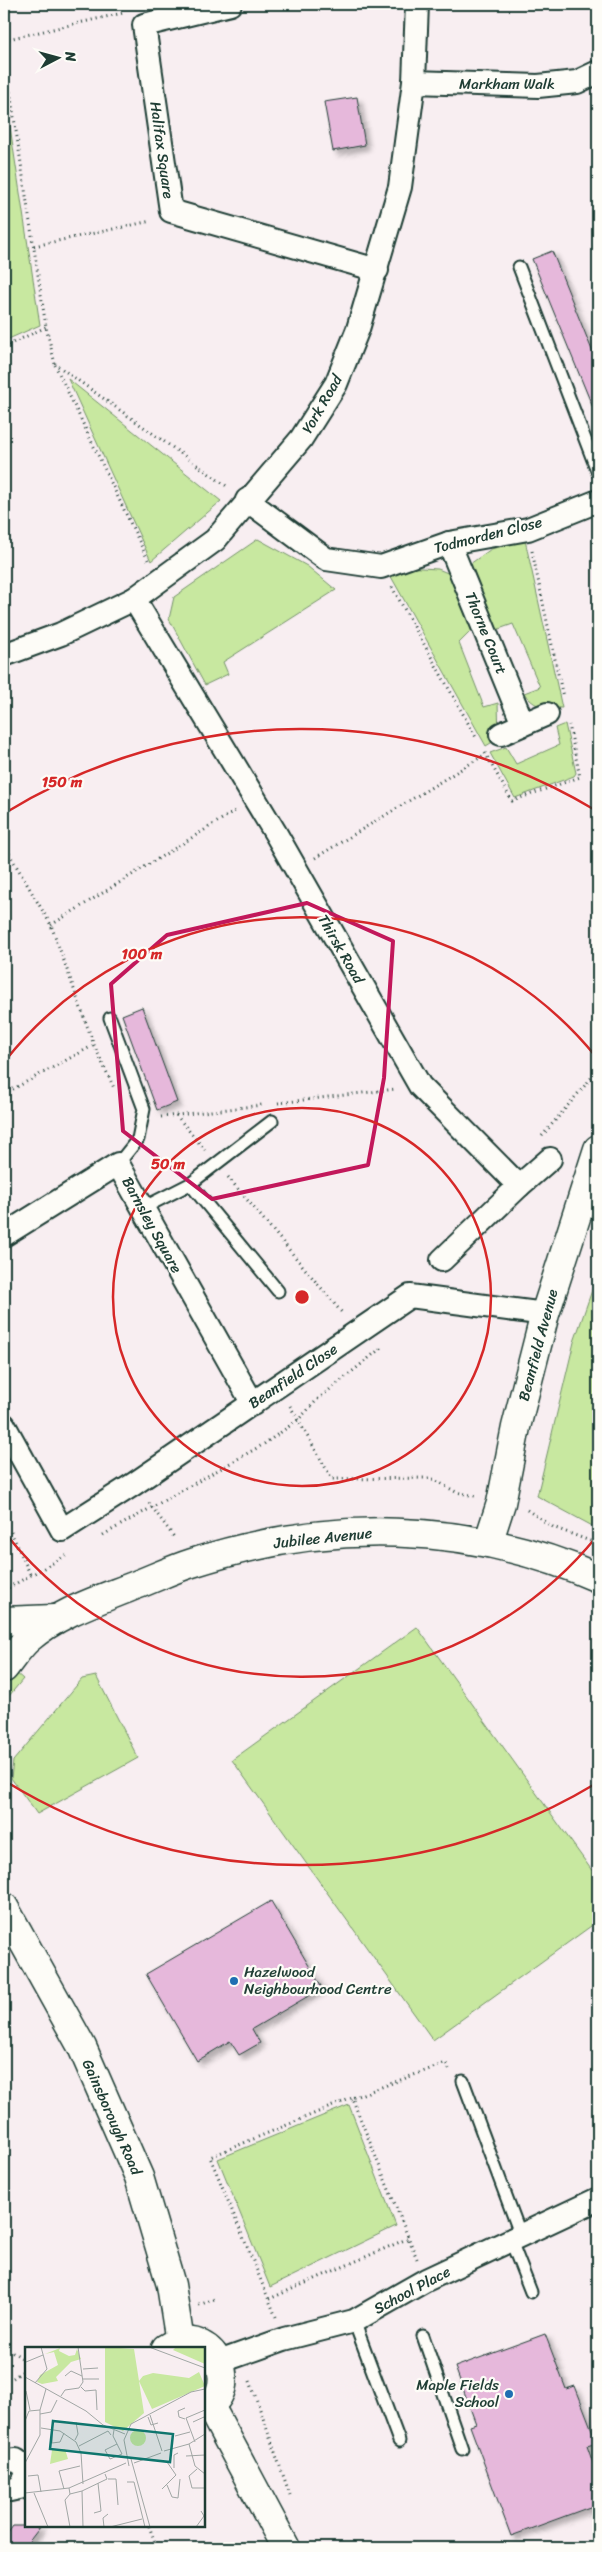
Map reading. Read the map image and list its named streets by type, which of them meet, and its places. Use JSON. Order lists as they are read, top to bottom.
{
  "streets": {
    "street": [
      "Markham Walk",
      "Halifax Square",
      "York Road",
      "Todmorden Close",
      "Thorne Court",
      "Thirsk Road",
      "Barnsley Square",
      "Beanfield Avenue",
      "Beanfield Close",
      "Jubilee Avenue",
      "Gainsborough Road",
      "School Place"
    ]
  },
  "crossings": [
    ["Markham Walk", "York Road"],
    ["Halifax Square", "York Road"],
    ["York Road", "Todmorden Close"],
    ["York Road", "Thirsk Road"],
    ["Todmorden Close", "Thorne Court"],
    ["Barnsley Square", "Beanfield Close"],
    ["Beanfield Avenue", "Beanfield Close"],
    ["Beanfield Avenue", "Jubilee Avenue"]
  ],
  "places": ["Hazelwood Neighbourhood Centre", "Maple Fields School"],
  "north": "right",
  "rings": ["150 m", "100 m", "50 m"]
}
